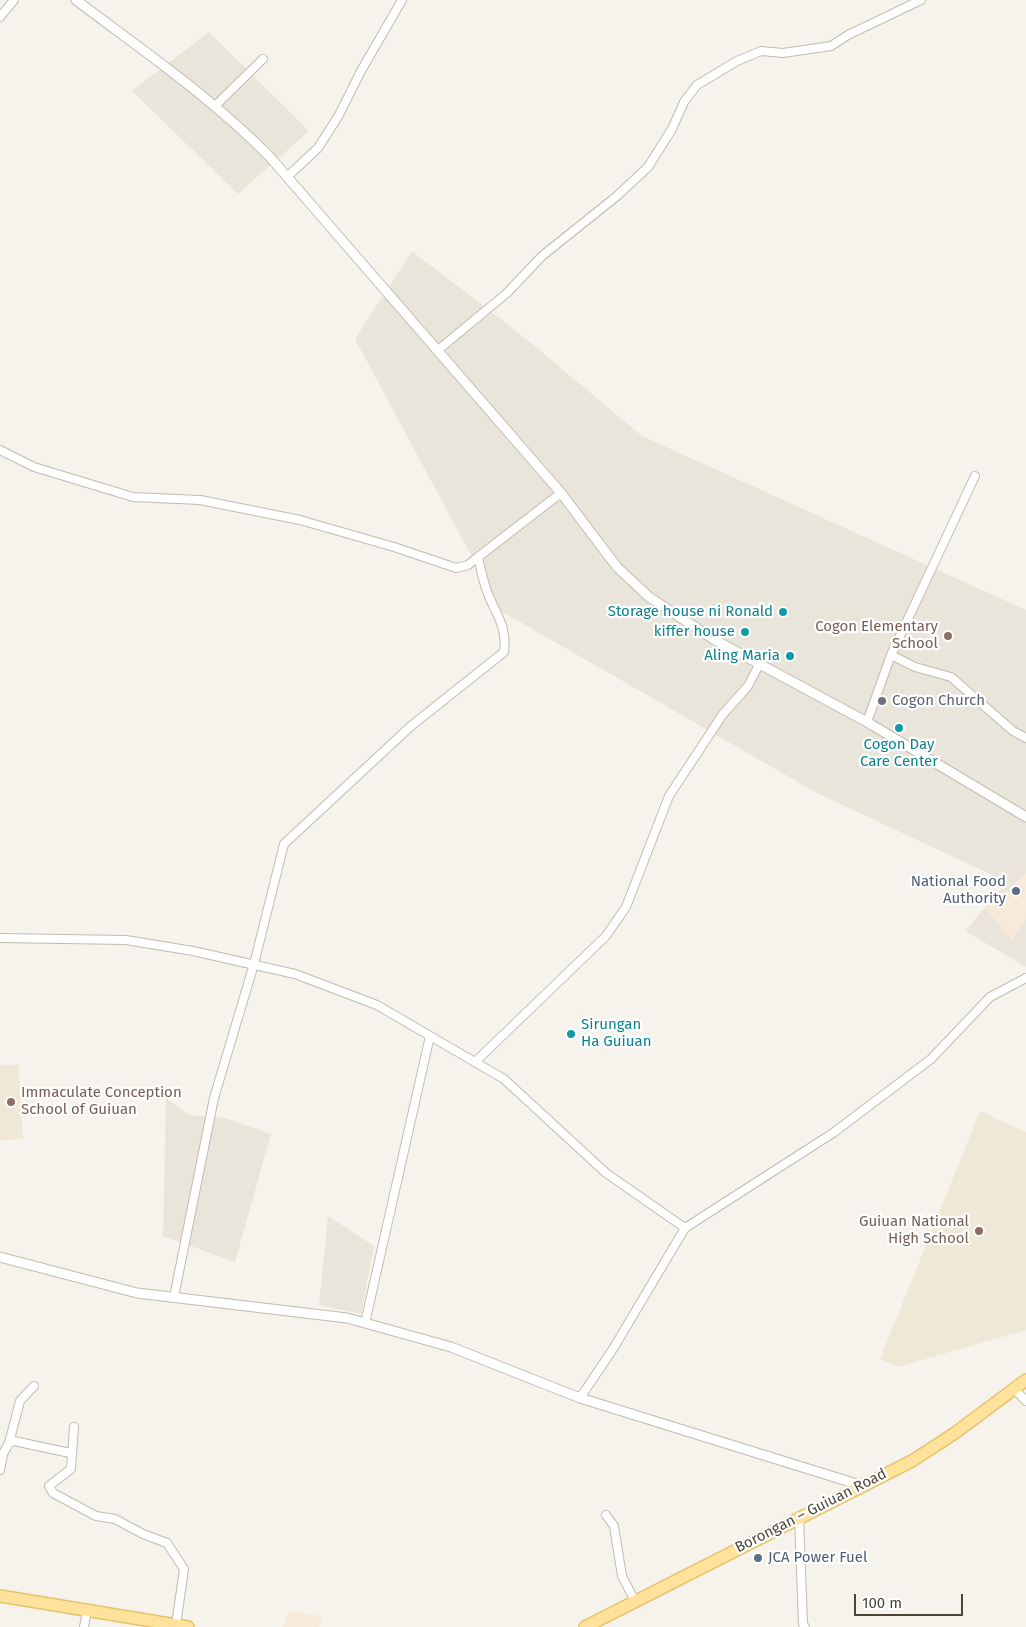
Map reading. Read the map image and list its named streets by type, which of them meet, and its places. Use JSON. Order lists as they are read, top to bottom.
{
  "streets": {
    "main road": ["Borongan – Guiuan Road"]
  },
  "places": [
    "Storage house ni Ronald",
    "kiffer house",
    "Cogon Elementary School",
    "Aling Maria",
    "Cogon Church",
    "Cogon Day Care Center",
    "National Food Authority",
    "Sirungan Ha Guiuan",
    "Immaculate Conception School of Guiuan",
    "Guiuan National High School",
    "JCA Power Fuel"
  ],
  "scale_bar": "100 m"
}
